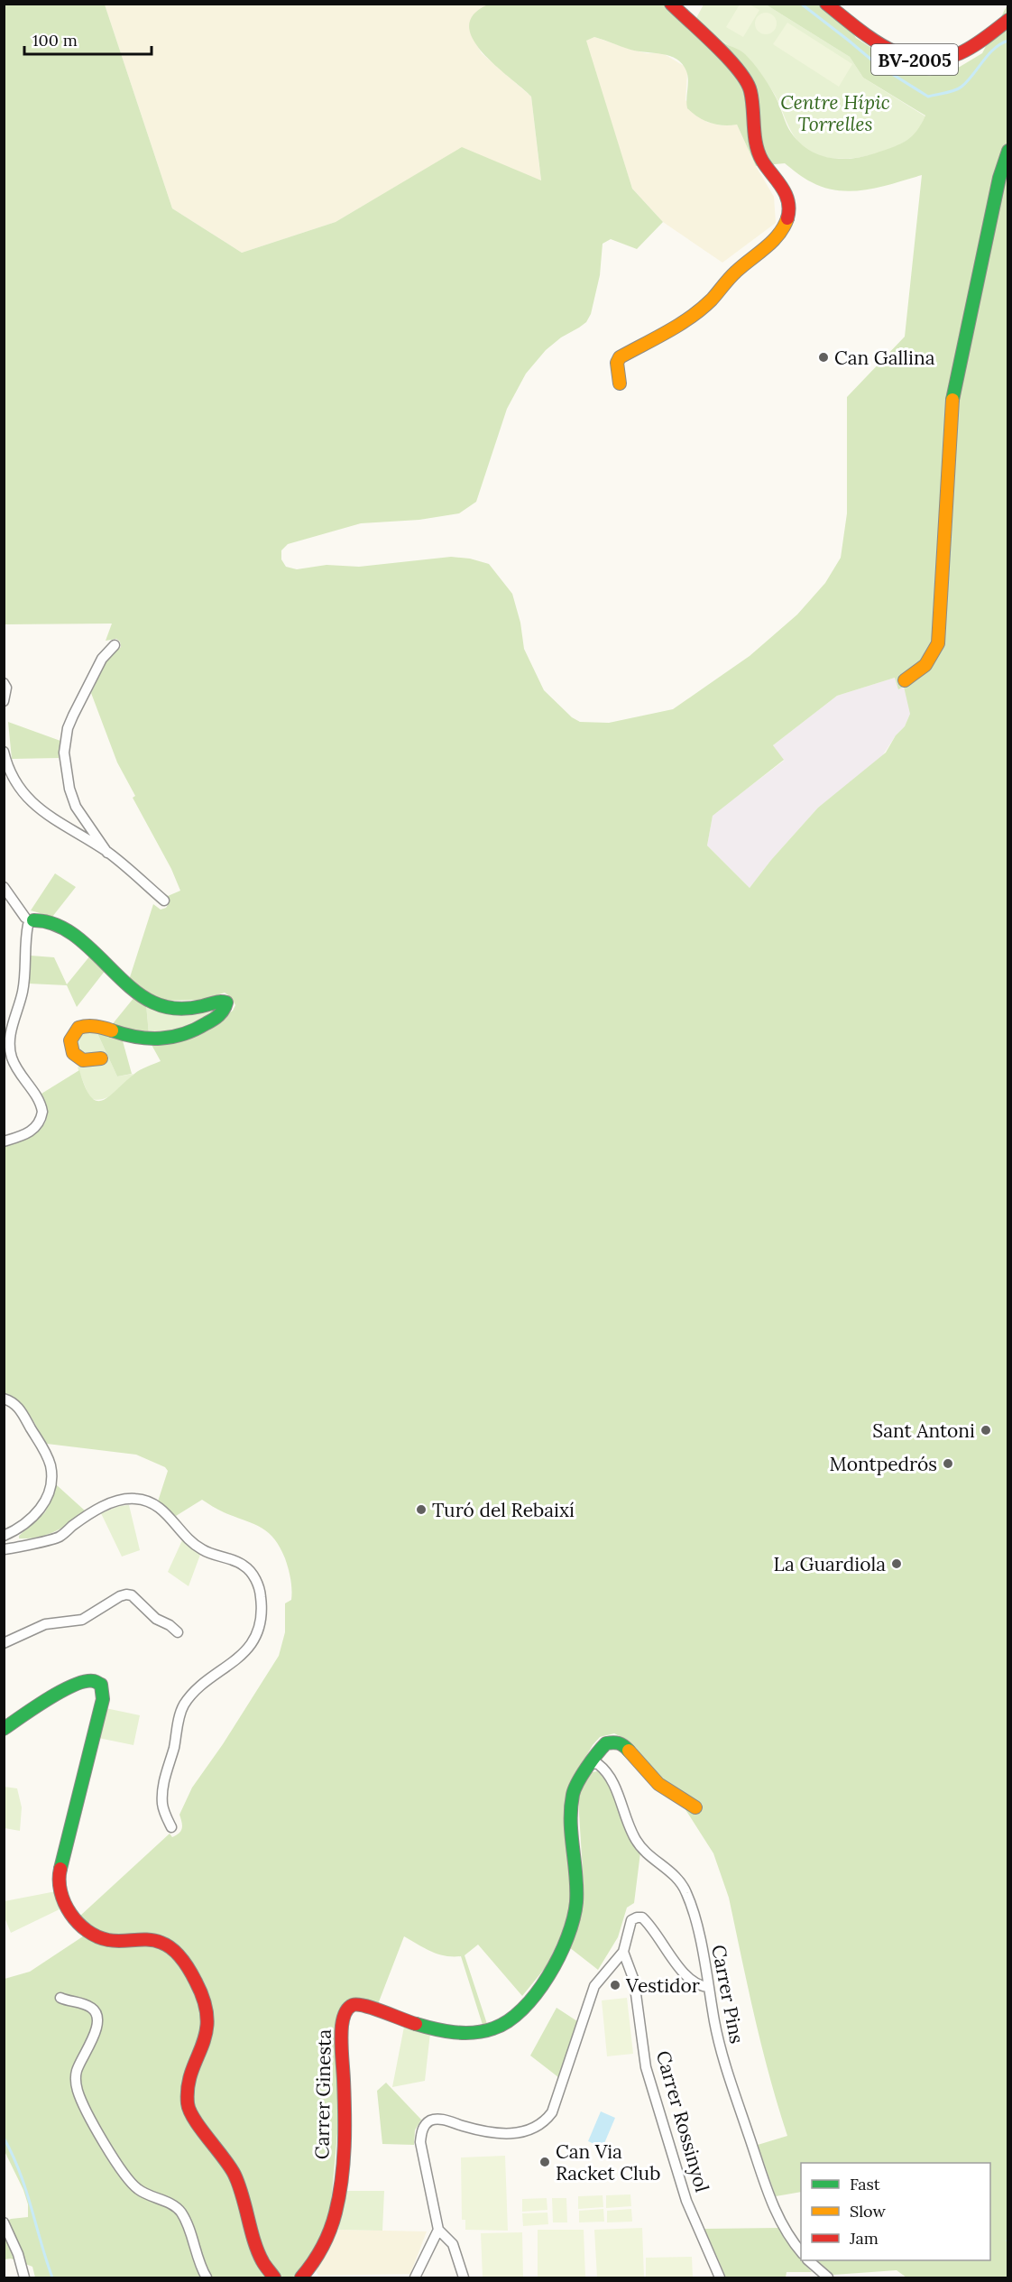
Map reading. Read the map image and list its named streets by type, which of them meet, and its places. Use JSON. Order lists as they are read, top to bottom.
{
  "streets": {
    "street": [
      "BV-2005",
      "Carrer Pins",
      "Carrer Ginesta",
      "Carrer Rossinyol"
    ]
  },
  "crossings": [
    ["Carrer Pins", "Carrer Ginesta"]
  ],
  "parks": ["Centre Hípic Torrelles"],
  "places": [
    "Can Gallina",
    "Sant Antoni",
    "Montpedrós",
    "Turó del Rebaixí",
    "La Guardiola",
    "Vestidor",
    "Can Via Racket Club"
  ],
  "legend": ["Fast", "Slow", "Jam"],
  "scale_bar": "100 m"
}
